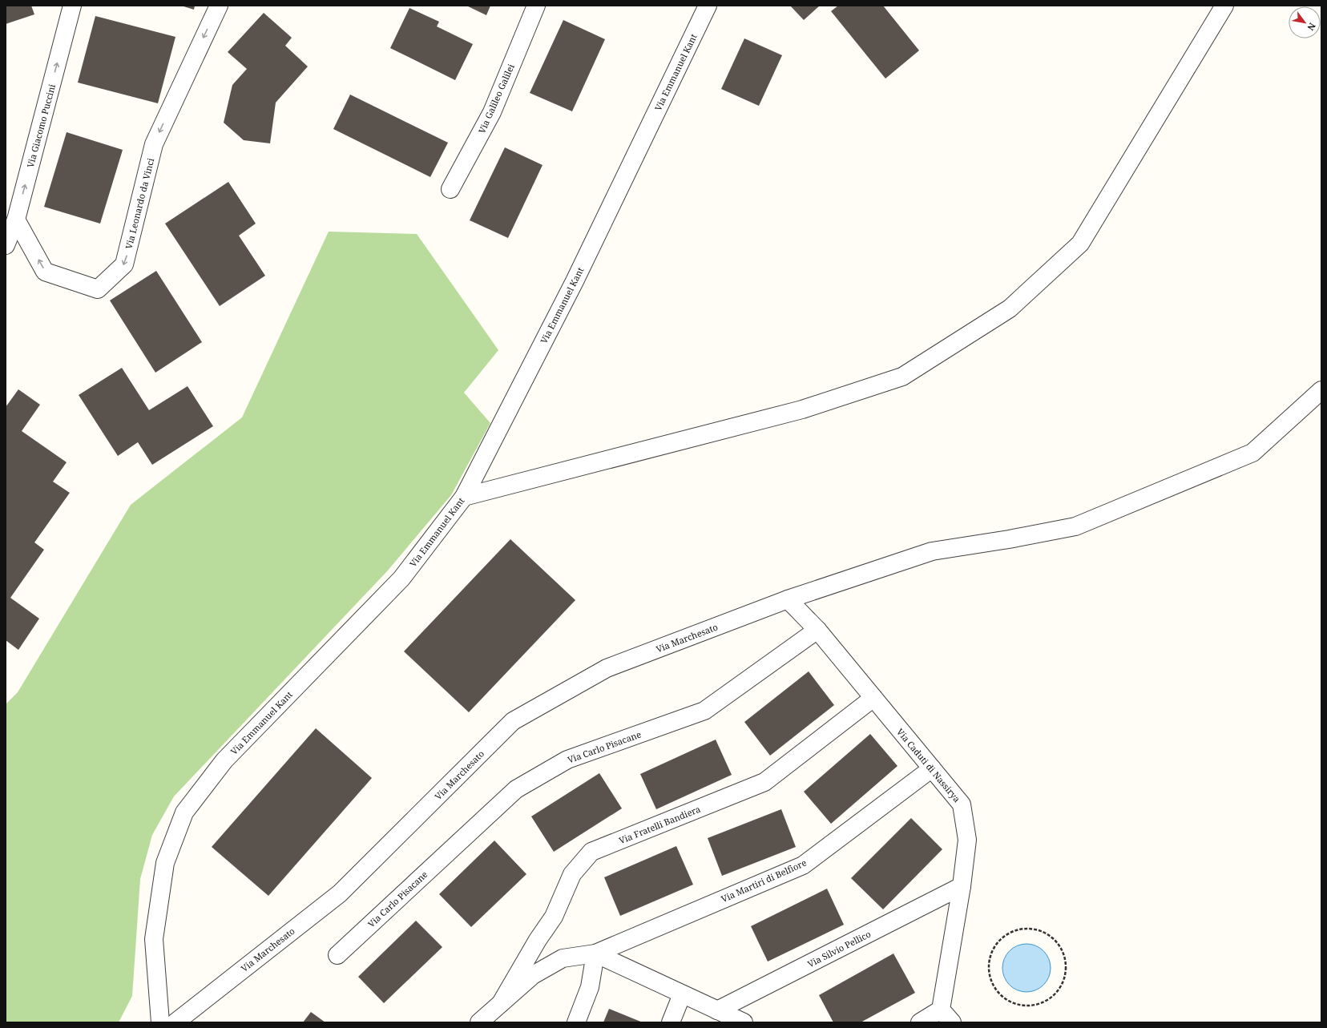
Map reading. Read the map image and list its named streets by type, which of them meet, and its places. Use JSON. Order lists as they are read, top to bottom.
{
  "streets": {
    "street": [
      "Via Emmanuel Kant",
      "Via Galileo Galilei",
      "Via Giacomo Puccini",
      "Via Leonardo da Vinci",
      "Via Marchesato",
      "Via Carlo Pisacane",
      "Via Caduti di Nassirya",
      "Via Fratelli Bandiera",
      "Via Martiri di Belfiore",
      "Via Silvio Pellico"
    ]
  },
  "crossings": [
    ["Via Giacomo Puccini", "Via Leonardo da Vinci"],
    ["Via Marchesato", "Via Caduti di Nassirya"],
    ["Via Carlo Pisacane", "Via Caduti di Nassirya"],
    ["Via Caduti di Nassirya", "Via Fratelli Bandiera"],
    ["Via Caduti di Nassirya", "Via Martiri di Belfiore"],
    ["Via Caduti di Nassirya", "Via Silvio Pellico"],
    ["Via Fratelli Bandiera", "Via Martiri di Belfiore"]
  ],
  "one_way": ["Via Giacomo Puccini"],
  "north": "bottom right"
}
